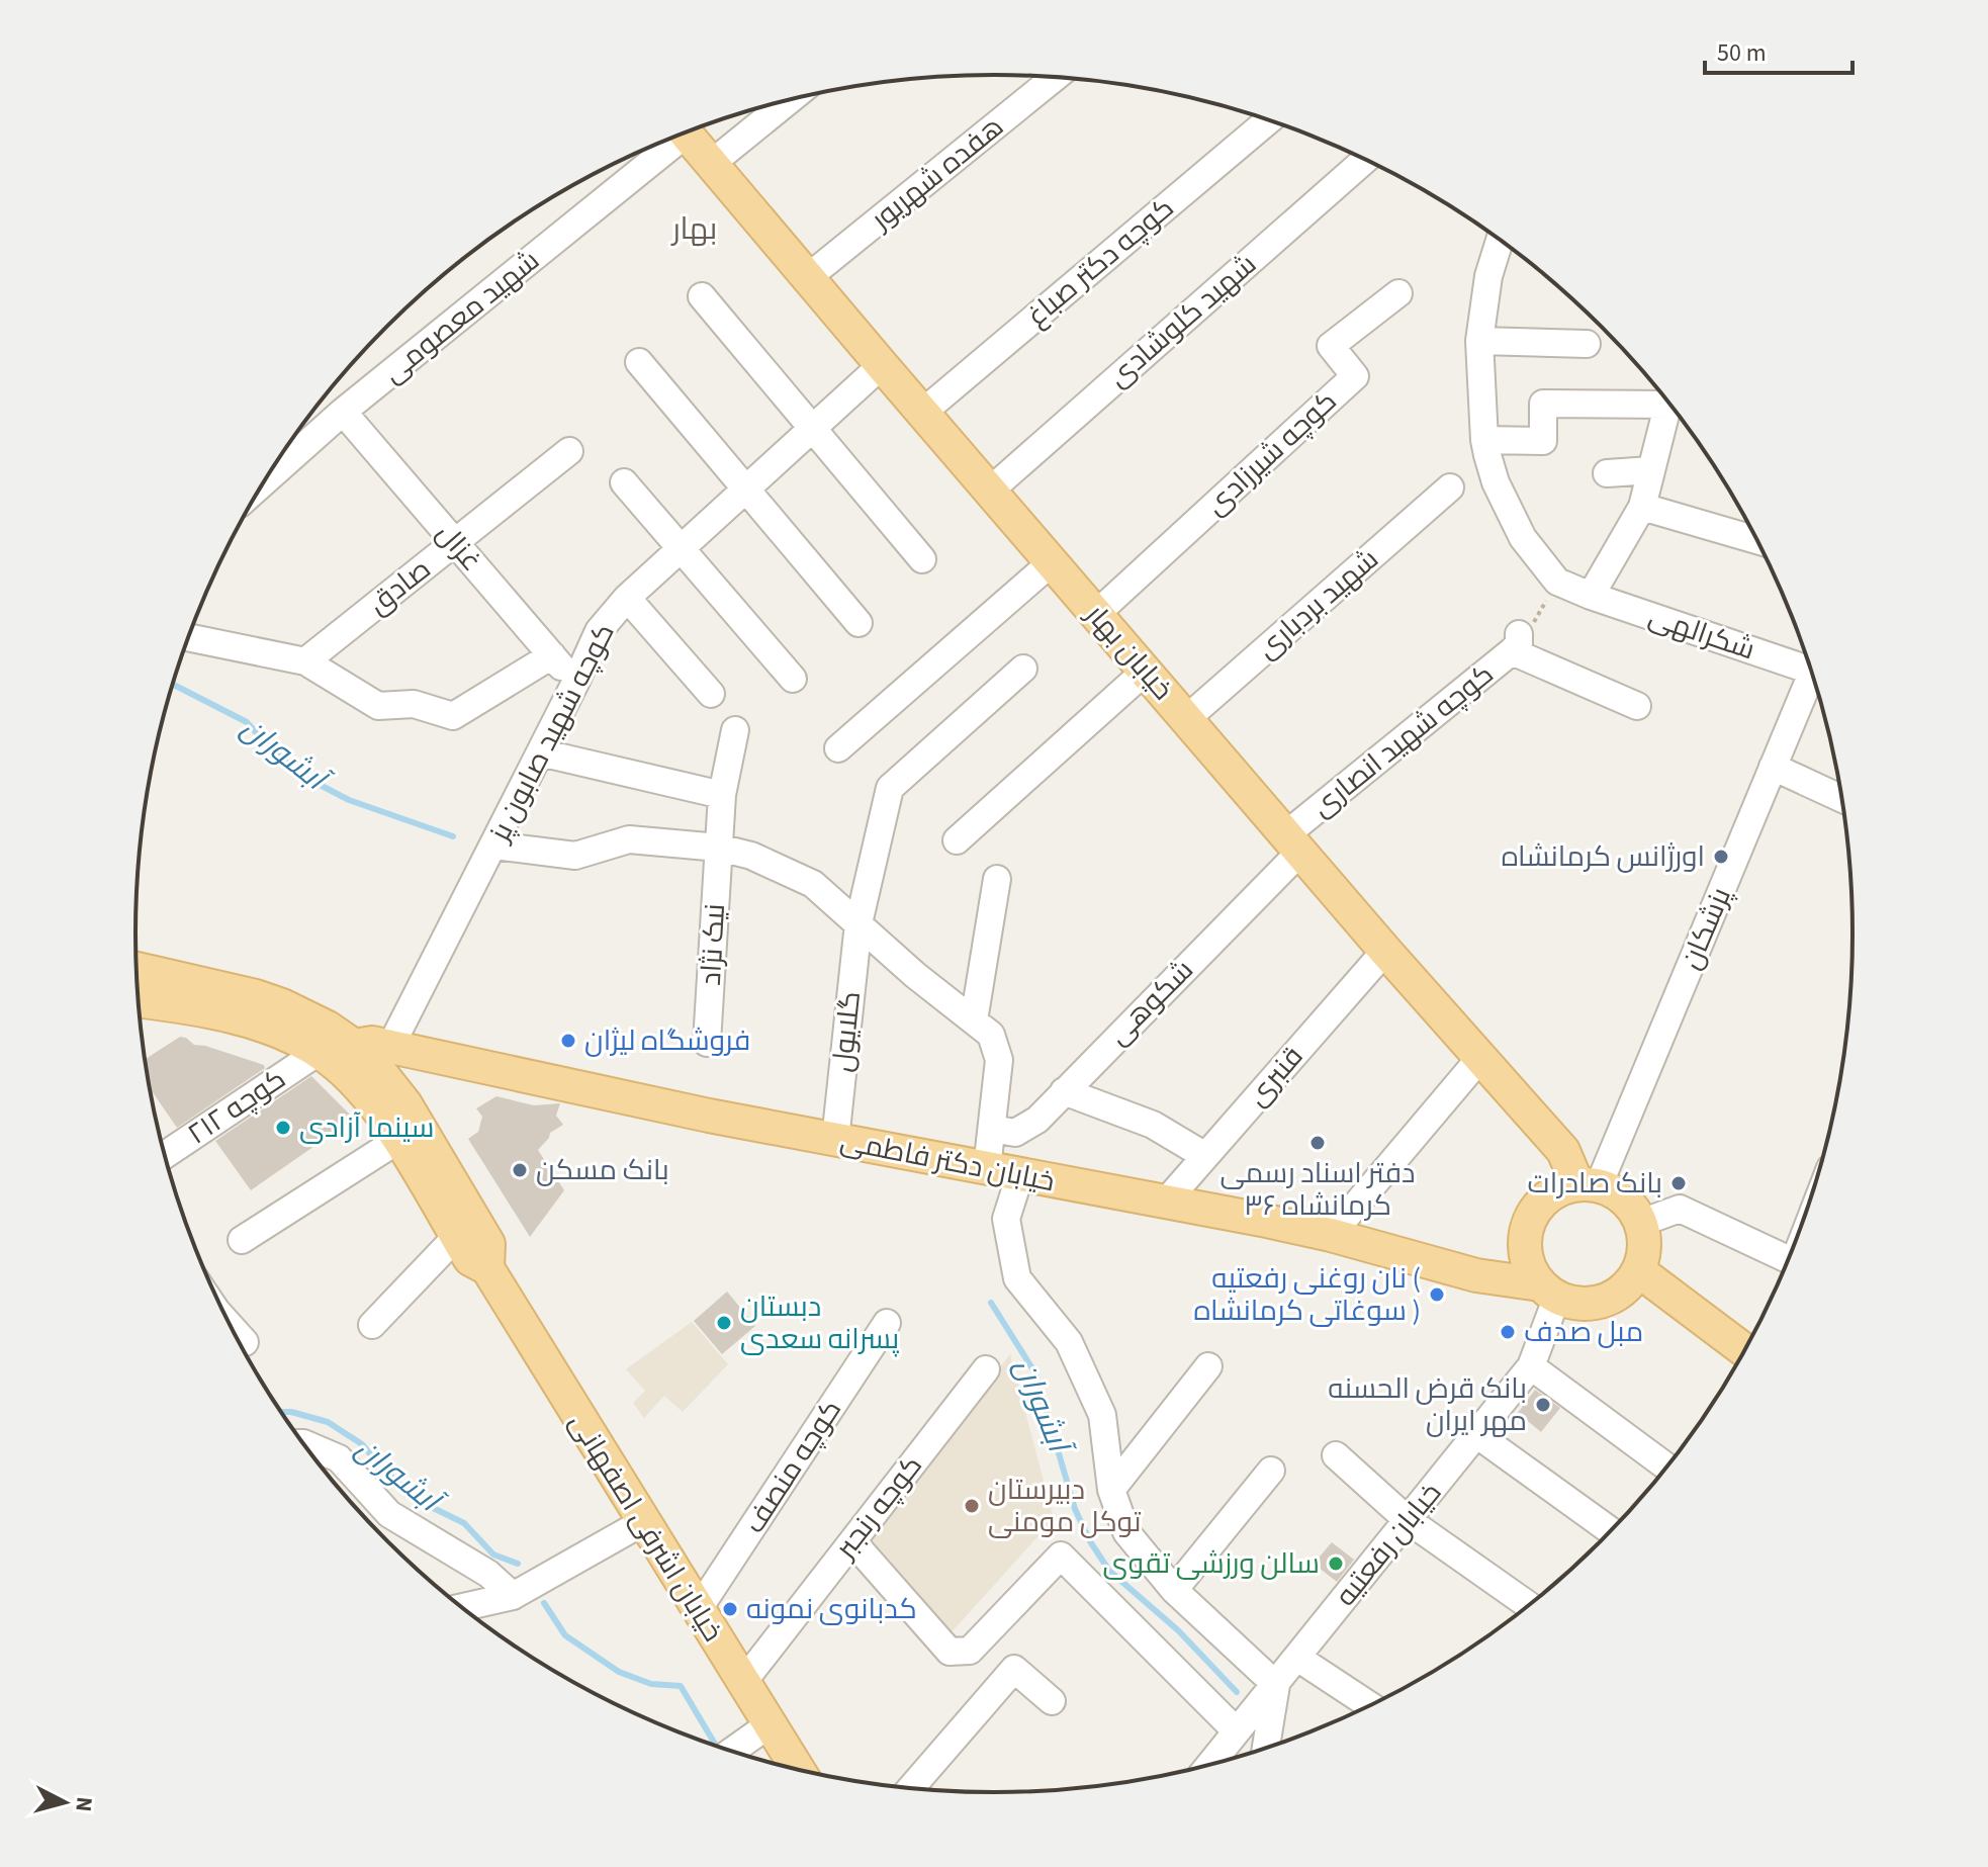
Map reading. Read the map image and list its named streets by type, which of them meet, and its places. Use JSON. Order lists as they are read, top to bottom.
{
  "streets": {
    "main road": ["خیابان بهار", "خیابان دکتر فاطمی", "خیابان اشرفی اصفهانی"],
    "street": [
      "هفده شهریور",
      "کوچه دکتر صباغ",
      "شهید معصومی",
      "شهید کلوشادی",
      "کوچه شیرزادی",
      "غزال",
      "صادق",
      "شهید بردباری",
      "شکرالهی",
      "کوچه شهید صابون پز",
      "کوچه شهید انصاری",
      "پزشکان",
      "نیک نژاد",
      "شکوهی",
      "گلایول",
      "قنبری",
      "کوچه ۲۱۲",
      "کوچه منصف",
      "کوچه رنجبر",
      "خیابان رفعتیه"
    ]
  },
  "crossings": [
    ["هفده شهریور", "خیابان بهار"],
    ["کوچه دکتر صباغ", "خیابان بهار"],
    ["شهید معصومی", "غزال"],
    ["شهید کلوشادی", "خیابان بهار"],
    ["کوچه شیرزادی", "خیابان بهار"],
    ["غزال", "صادق"],
    ["غزال", "کوچه شهید صابون پز"],
    ["شهید بردباری", "خیابان بهار"],
    ["شکرالهی", "کوچه شهید انصاری"],
    ["خیابان بهار", "کوچه شهید صابون پز"],
    ["خیابان بهار", "کوچه شهید انصاری"],
    ["خیابان بهار", "پزشکان"],
    ["خیابان بهار", "شکوهی"],
    ["خیابان بهار", "قنبری"],
    ["خیابان بهار", "خیابان دکتر فاطمی"],
    ["خیابان بهار", "خیابان رفعتیه"],
    ["کوچه شهید صابون پز", "خیابان دکتر فاطمی"],
    ["کوچه شهید انصاری", "شکوهی"],
    ["پزشکان", "خیابان دکتر فاطمی"],
    ["پزشکان", "خیابان رفعتیه"],
    ["گلایول", "خیابان دکتر فاطمی"],
    ["قنبری", "خیابان دکتر فاطمی"],
    ["کوچه ۲۱۲", "خیابان اشرفی اصفهانی"],
    ["خیابان دکتر فاطمی", "خیابان اشرفی اصفهانی"],
    ["خیابان دکتر فاطمی", "خیابان رفعتیه"],
    ["کوچه منصف", "خیابان اشرفی اصفهانی"],
    ["کوچه رنجبر", "خیابان اشرفی اصفهانی"]
  ],
  "districts": ["بهار"],
  "water": ["آبشوران"],
  "places": [
    "اورژانس کرمانشاه",
    "فروشگاه لیژان",
    "سینما آزادی",
    "دفتر اسناد رسمی ۳۶ کرمانشاه",
    "بانک مسکن",
    "بانک صادرات",
    "نان روغنی رفعتیه ( سوغاتی کرمانشاه )",
    "دبستان پسرانه سعدی",
    "مبل صدف",
    "بانک قرض الحسنه مهر ایران",
    "دبیرستان توکل مومنی",
    "سالن ورزشی تقوی",
    "کدبانوی نمونه"
  ],
  "scale_bar": "50 m",
  "north": "right"
}
